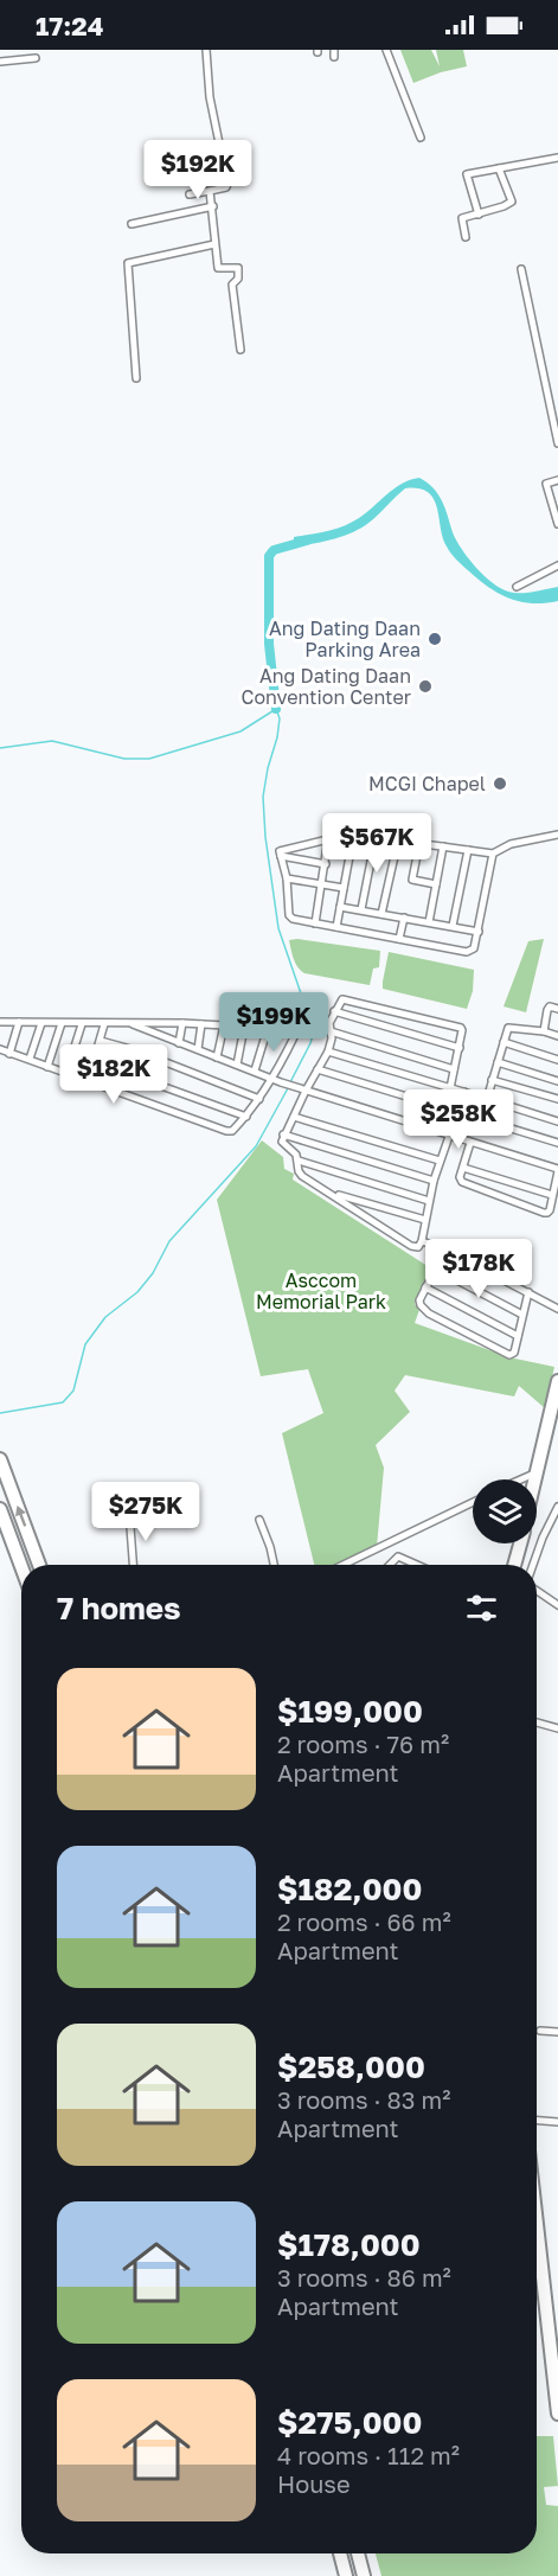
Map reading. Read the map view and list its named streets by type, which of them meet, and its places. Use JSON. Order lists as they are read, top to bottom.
{
  "parks": ["Asccom Memorial Park"],
  "places": ["Ang Dating Daan Parking Area", "Ang Dating Daan Convention Center", "MCGI Chapel"],
  "page": {
    "status": "17:24",
    "price": [
      "$192K",
      "$567K",
      "$199K",
      "$182K",
      "$258K",
      "$178K",
      "$275K"
    ],
    "heading": "7 homes",
    "list": [
      {
        "name": "$199,000",
        "note": "2 rooms · 76 m² · Apartment"
      },
      {
        "name": "$182,000",
        "note": "2 rooms · 66 m² · Apartment"
      },
      {
        "name": "$258,000",
        "note": "3 rooms · 83 m² · Apartment"
      },
      {
        "name": "$178,000",
        "note": "3 rooms · 86 m² · Apartment"
      },
      {
        "name": "$275,000",
        "note": "4 rooms · 112 m² · House"
      }
    ]
  }
}
